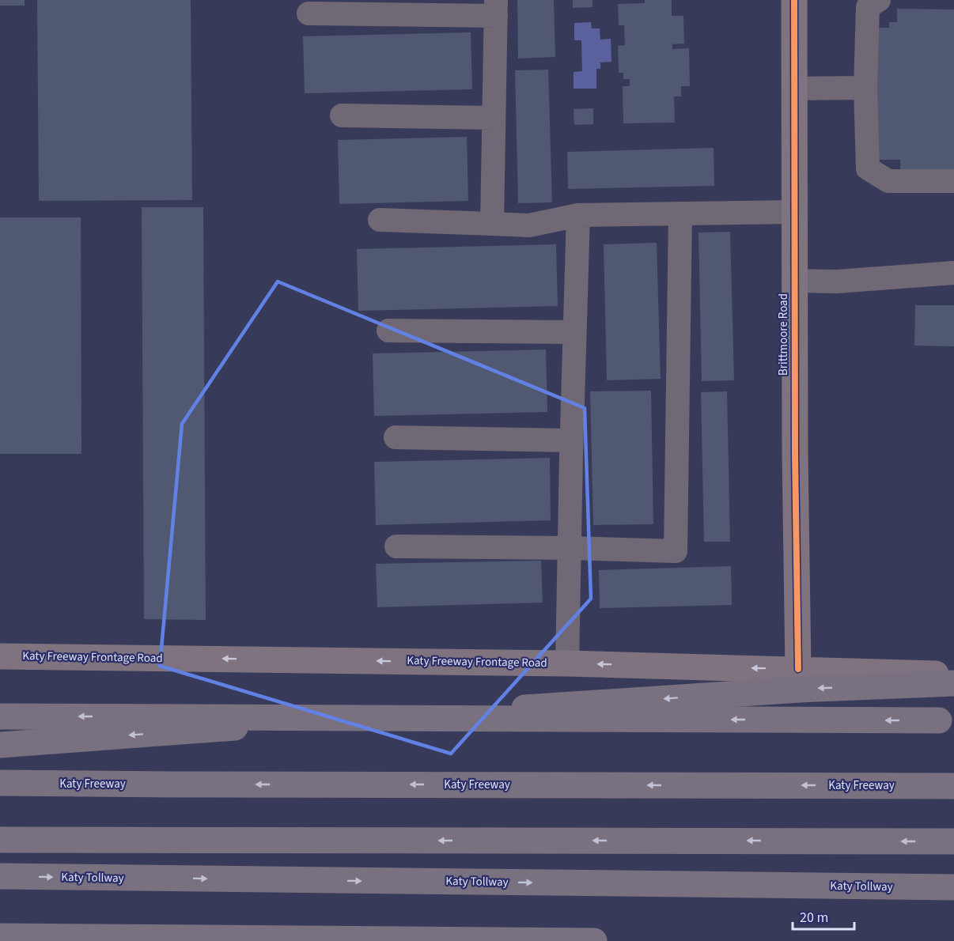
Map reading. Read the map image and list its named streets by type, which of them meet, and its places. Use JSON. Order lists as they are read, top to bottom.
{
  "streets": {
    "highway": ["Katy Freeway", "Katy Tollway"],
    "main road": ["Brittmoore Road", "Katy Freeway Frontage Road"]
  },
  "crossings": [
    ["Brittmoore Road", "Katy Freeway Frontage Road"]
  ],
  "one_way": ["Katy Freeway Frontage Road"],
  "scale_bar": "20 m"
}
